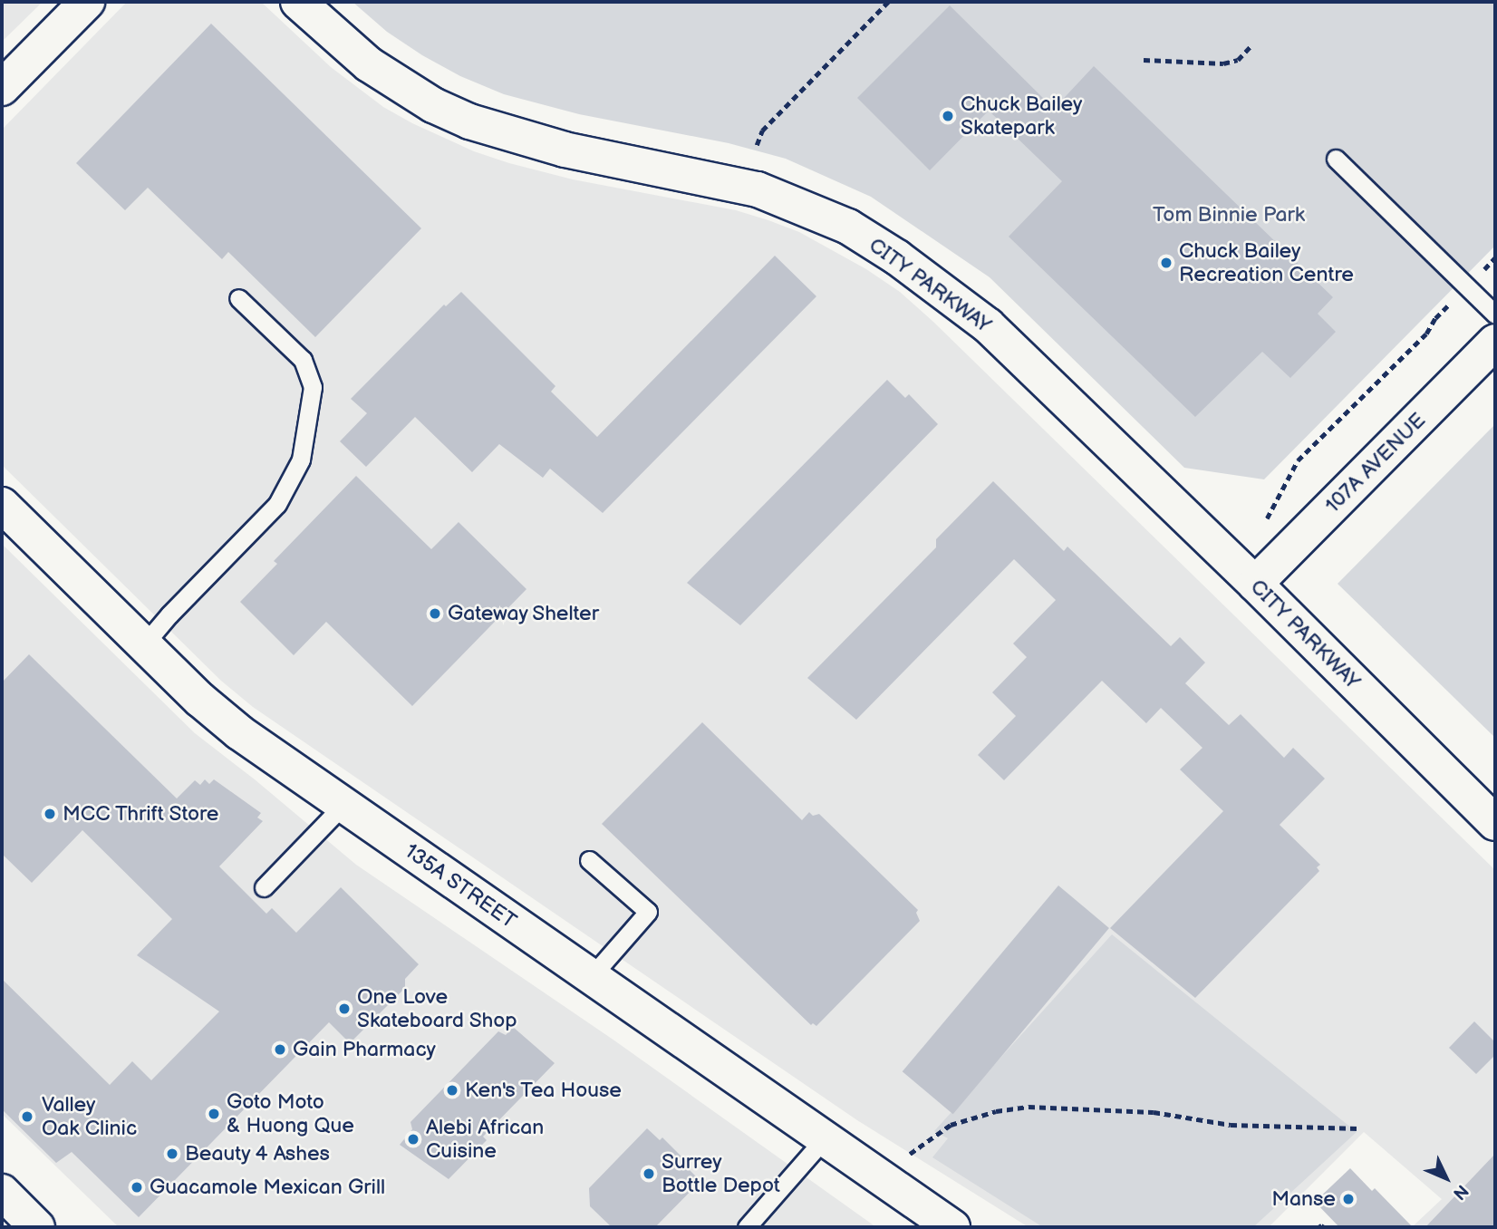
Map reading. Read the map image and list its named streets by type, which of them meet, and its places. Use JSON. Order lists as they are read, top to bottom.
{
  "streets": {
    "street": ["CITY PARKWAY", "107A AVENUE", "135A STREET"]
  },
  "crossings": [
    ["CITY PARKWAY", "107A AVENUE"]
  ],
  "parks": ["Tom Binnie Park"],
  "places": [
    "Chuck Bailey Skatepark",
    "Chuck Bailey Recreation Centre",
    "Gateway Shelter",
    "MCC Thrift Store",
    "One Love Skateboard Shop",
    "Gain Pharmacy",
    "Ken's Tea House",
    "Goto Moto & Huong Que",
    "Valley Oak Clinic",
    "Alebi African Cuisine",
    "Beauty 4 Ashes",
    "Surrey Bottle Depot",
    "Guacamole Mexican Grill",
    "Manse"
  ],
  "north": "bottom right"
}
